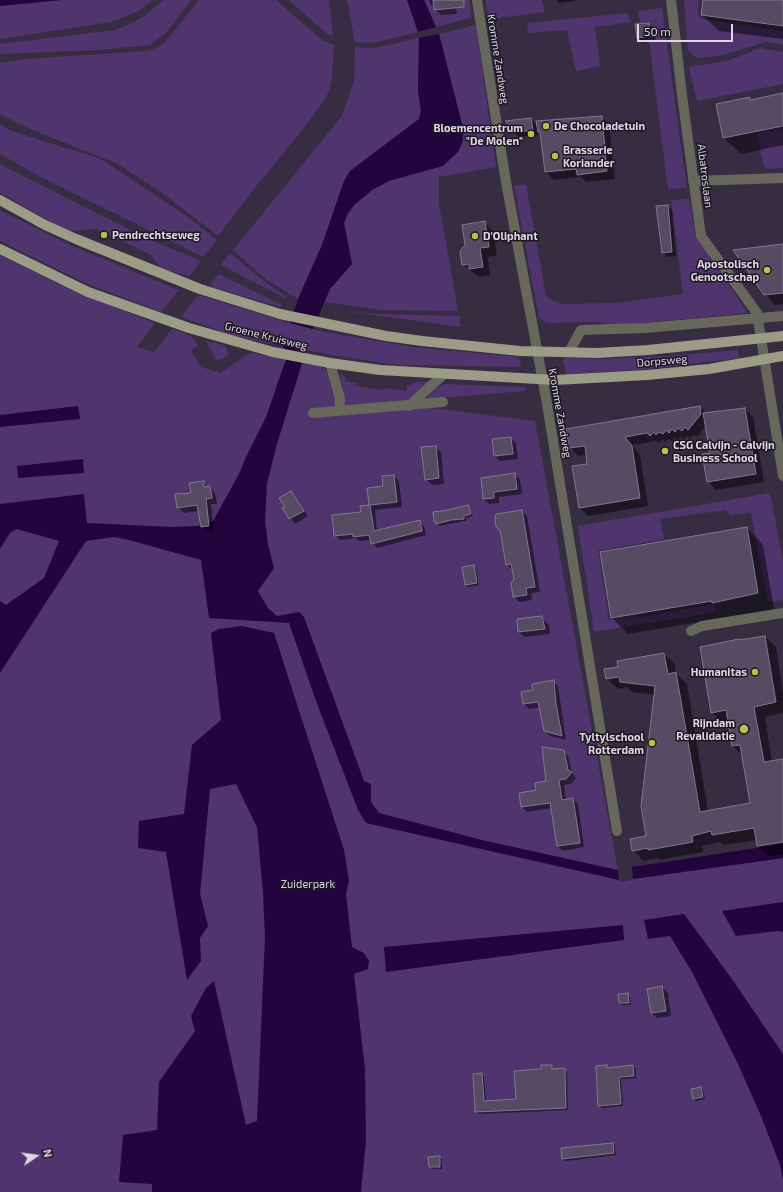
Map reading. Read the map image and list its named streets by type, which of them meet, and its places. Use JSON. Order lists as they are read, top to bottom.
{
  "streets": {
    "main road": ["Groene Kruisweg", "Dorpsweg"],
    "street": ["Kromme Zandweg", "Albatroslaan"]
  },
  "crossings": [
    ["Kromme Zandweg", "Groene Kruisweg"],
    ["Kromme Zandweg", "Dorpsweg"],
    ["Albatroslaan", "Dorpsweg"],
    ["Groene Kruisweg", "Dorpsweg"]
  ],
  "parks": ["Zuiderpark"],
  "places": [
    "De Chocoladetuin",
    "Bloemencentrum \"De Molen\"",
    "Brasserie Koriander",
    "Pendrechtseweg",
    "D'Oliphant",
    "Apostolisch Genootschap",
    "CSG Calvijn - Calvijn Business School",
    "Humanitas",
    "Rijndam Revalidatie",
    "Tyltylschool Rotterdam"
  ],
  "scale_bar": "50 m",
  "north": "right"
}
